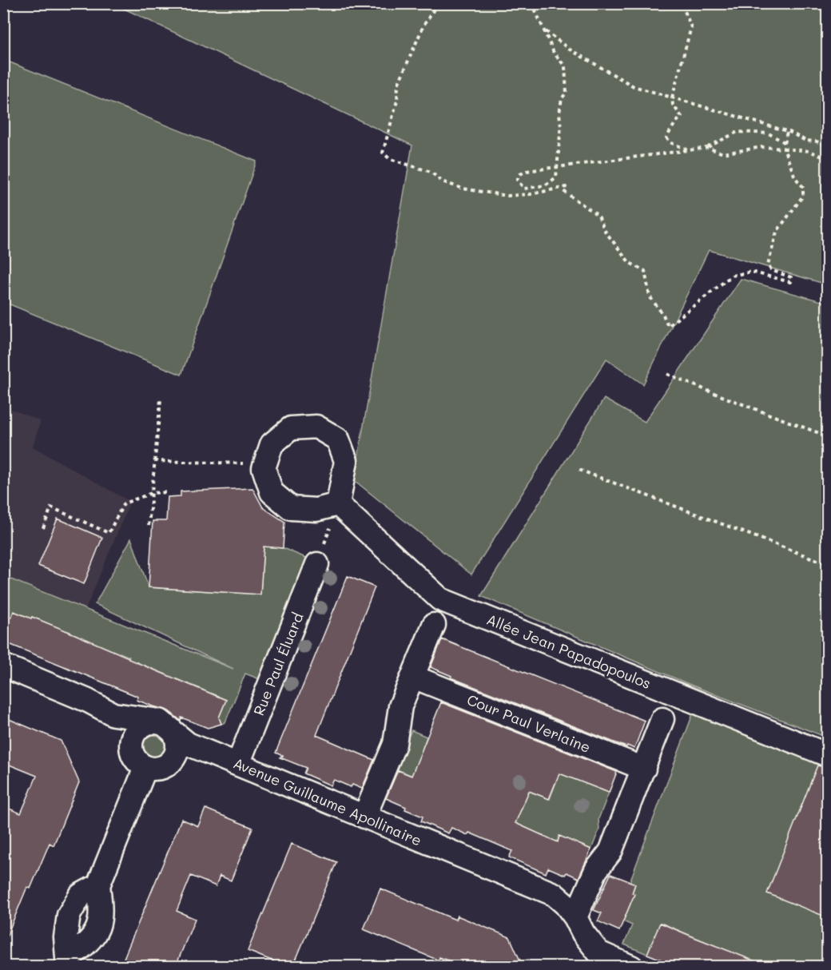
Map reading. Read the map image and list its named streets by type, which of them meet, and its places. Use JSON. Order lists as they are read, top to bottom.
{
  "streets": {
    "street": [
      "Allée Jean Papadopoulos",
      "Rue Paul Éluard",
      "Cour Paul Verlaine",
      "Avenue Guillaume Apollinaire"
    ]
  },
  "crossings": [
    ["Rue Paul Éluard", "Avenue Guillaume Apollinaire"]
  ]
}
